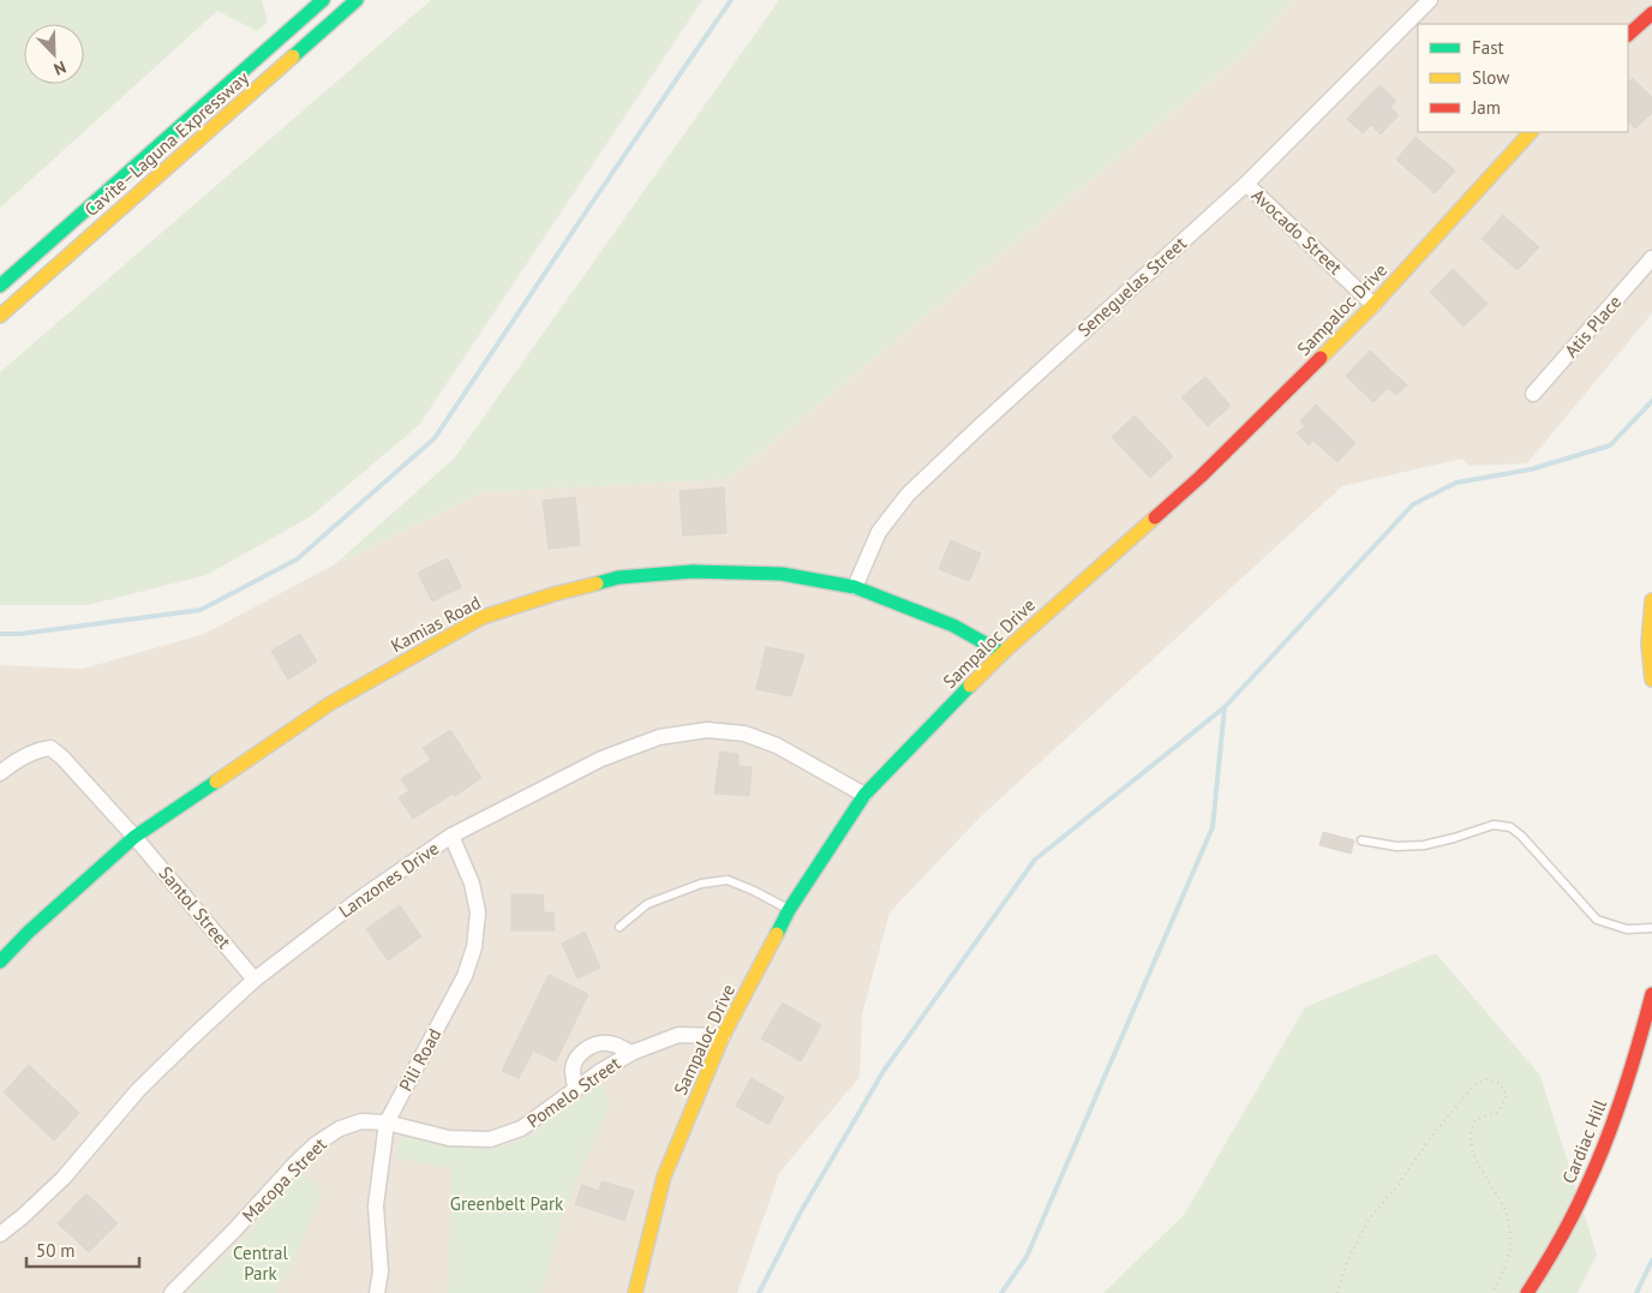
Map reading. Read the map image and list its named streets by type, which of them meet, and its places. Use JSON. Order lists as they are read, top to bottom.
{
  "streets": {
    "main road": [
      "Cavite–Laguna Expressway",
      "Sampaloc Drive",
      "Kamias Road",
      "Cardiac Hill"
    ],
    "street": [
      "Avocado Street",
      "Seneguelas Street",
      "Atis Place",
      "Lanzones Drive",
      "Santol Street",
      "Pili Road",
      "Pomelo Street",
      "Macopa Street"
    ]
  },
  "crossings": [
    ["Avocado Street", "Seneguelas Street"],
    ["Avocado Street", "Sampaloc Drive"],
    ["Seneguelas Street", "Kamias Road"],
    ["Sampaloc Drive", "Kamias Road"],
    ["Sampaloc Drive", "Lanzones Drive"],
    ["Sampaloc Drive", "Pomelo Street"],
    ["Kamias Road", "Santol Street"],
    ["Lanzones Drive", "Santol Street"],
    ["Lanzones Drive", "Pili Road"],
    ["Pili Road", "Pomelo Street"],
    ["Pili Road", "Macopa Street"],
    ["Pomelo Street", "Macopa Street"]
  ],
  "parks": ["Greenbelt Park", "Central Park"],
  "legend": ["Fast", "Slow", "Jam"],
  "scale_bar": "50 m",
  "north": "bottom right"
}
